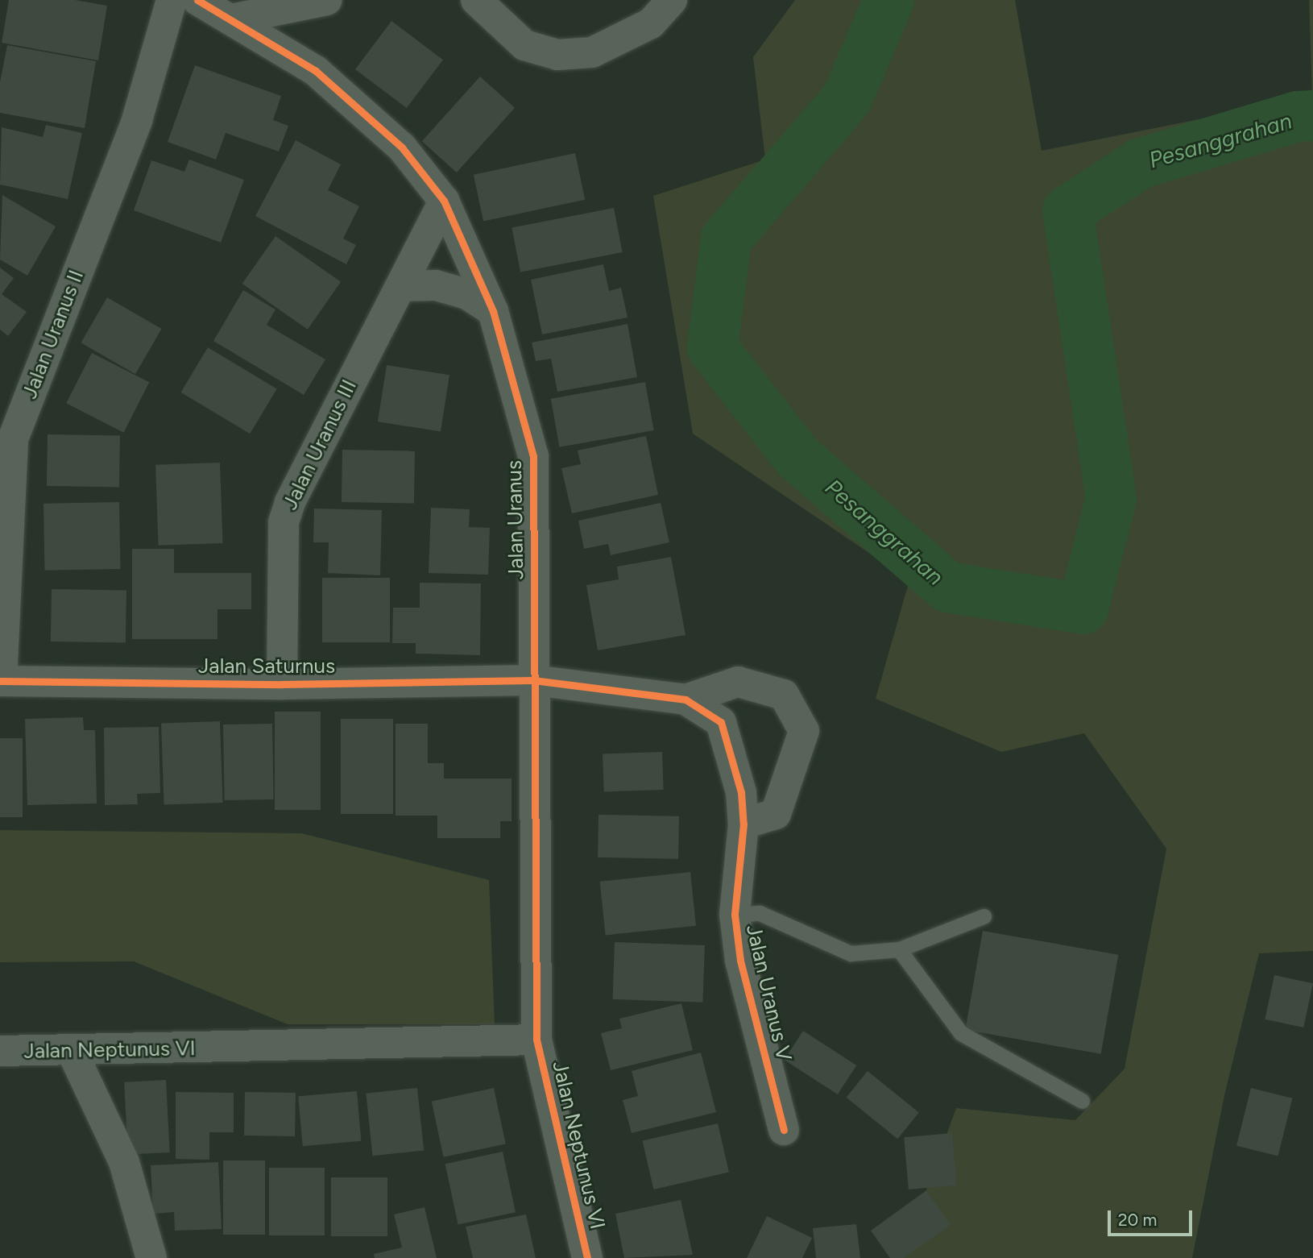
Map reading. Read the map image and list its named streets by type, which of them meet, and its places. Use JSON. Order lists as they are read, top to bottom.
{
  "streets": {
    "street": [
      "Jalan Uranus II",
      "Jalan Uranus III",
      "Jalan Uranus",
      "Jalan Saturnus",
      "Jalan Uranus V",
      "Jalan Neptunus VI"
    ]
  },
  "crossings": [
    ["Jalan Uranus II", "Jalan Saturnus"],
    ["Jalan Uranus III", "Jalan Uranus"],
    ["Jalan Uranus III", "Jalan Saturnus"],
    ["Jalan Uranus", "Jalan Saturnus"],
    ["Jalan Uranus", "Jalan Uranus V"],
    ["Jalan Uranus", "Jalan Neptunus VI"],
    ["Jalan Saturnus", "Jalan Uranus V"]
  ],
  "water": ["Pesanggrahan"],
  "scale_bar": "20 m"
}
